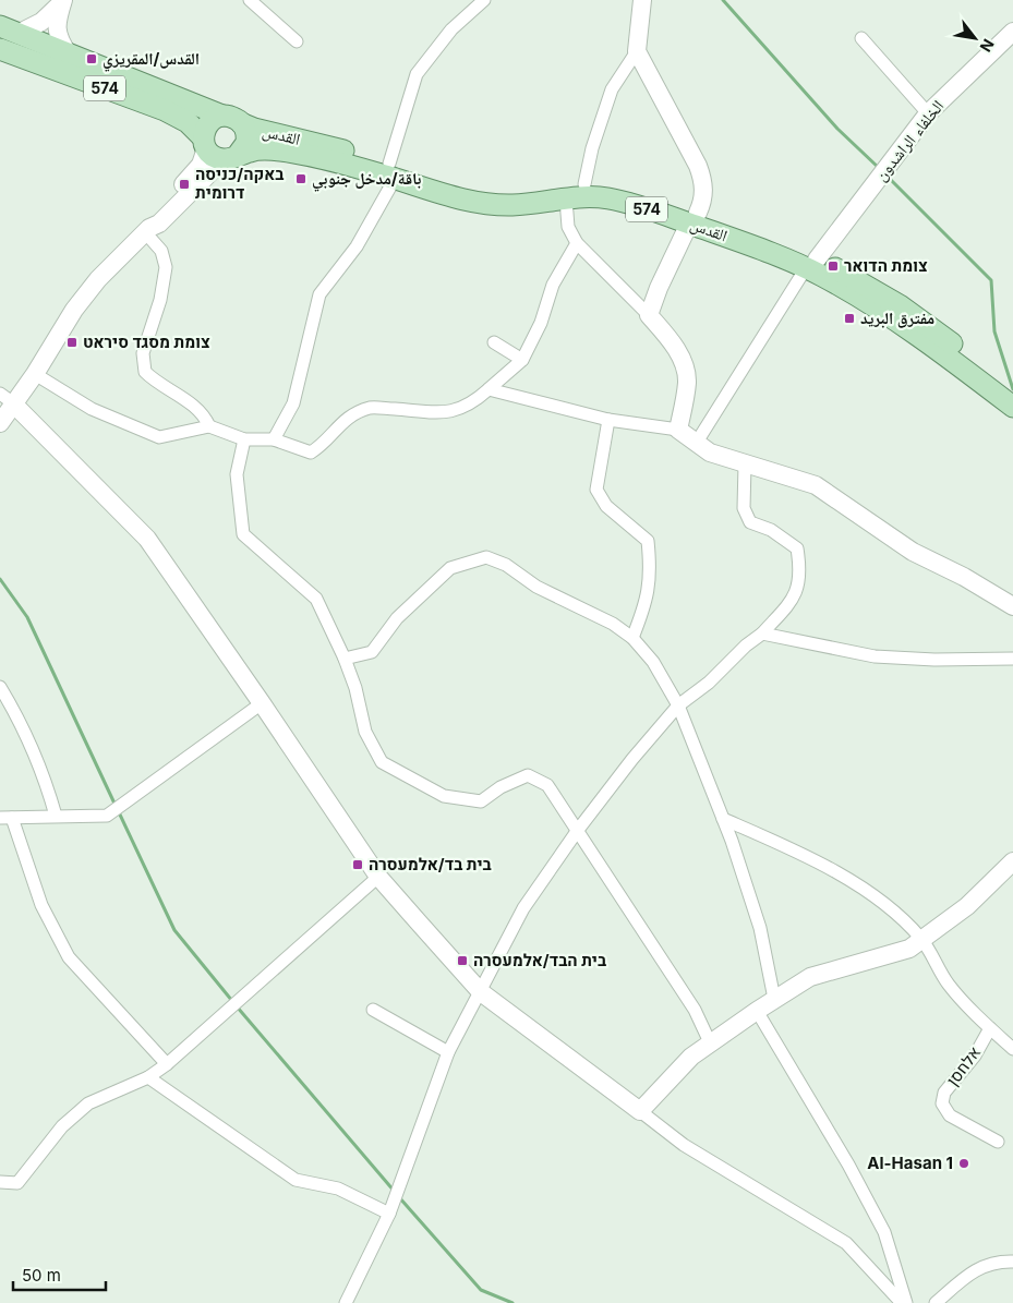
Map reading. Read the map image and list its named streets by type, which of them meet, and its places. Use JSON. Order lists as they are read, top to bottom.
{
  "streets": {
    "main road": ["574", "القدس"],
    "street": ["الخلفاء الراشدون", "אלחסן"]
  },
  "crossings": [
    ["574", "القدس"],
    ["القدس", "الخلفاء الراشدون"]
  ],
  "places": {
    "transit": [
      "القدس/المقريزي",
      "باقة/مدخل جنوبي",
      "באקה/כניסה דרומית",
      "צומת הדואר",
      "مفترق البريد",
      "צומת מסגד סיראט",
      "בית בד/אלמעסרה",
      "בית הבד/אלמעסרה"
    ],
    "other": ["Al-Hasan 1"]
  },
  "scale_bar": "50 m",
  "north": "bottom right"
}
